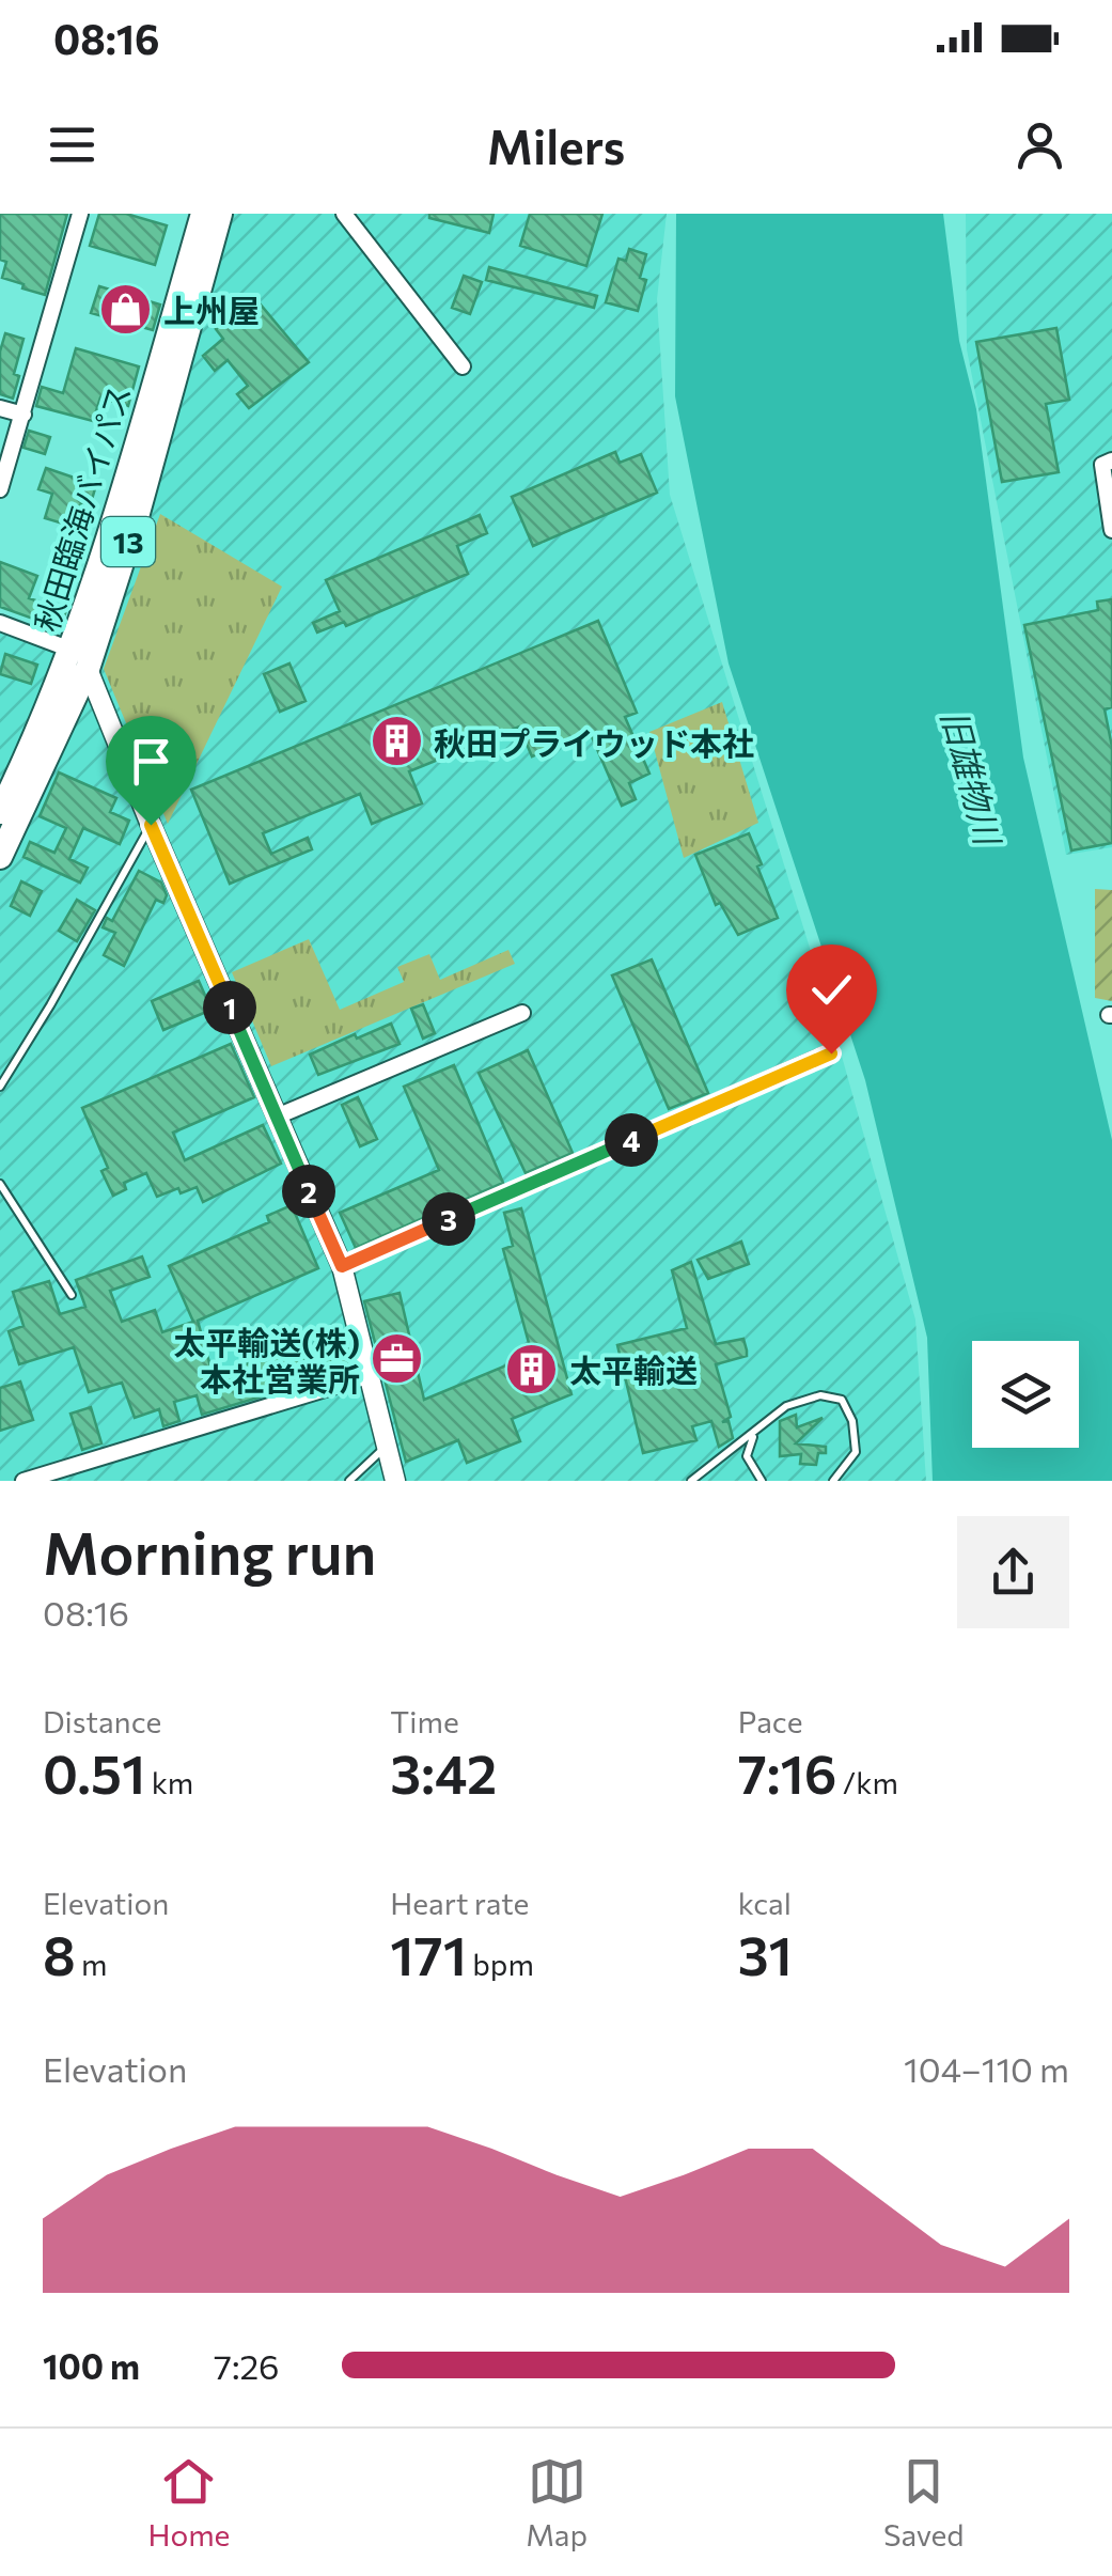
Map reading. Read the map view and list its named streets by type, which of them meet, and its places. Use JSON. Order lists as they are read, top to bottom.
{
  "streets": {
    "highway": ["秋田臨海バイパス", "13"]
  },
  "water": ["旧雄物川"],
  "places": {
    "shop": ["上州屋"],
    "building": ["秋田プライウッド本社", "太平輸送"],
    "office": ["太平輸送(株) 本社営業所"]
  },
  "page": {
    "status": "08:16",
    "header": "Milers",
    "pins": [
      "1",
      "4",
      "2",
      "3"
    ],
    "heading": ["Morning run", "08:16"],
    "stats": [
      ["Distance", "0.51 km"],
      ["Time", "3:42"],
      ["Pace", "7:16 /km"],
      ["Elevation", "8 m"],
      ["Heart rate", "171 bpm"],
      ["kcal", "31"]
    ],
    "chart": ["Elevation", "104–110 m"],
    "list": [
      {
        "name": "100 m",
        "note": "7:26"
      }
    ],
    "tabs": ["Home", "Map", "Saved"]
  }
}
